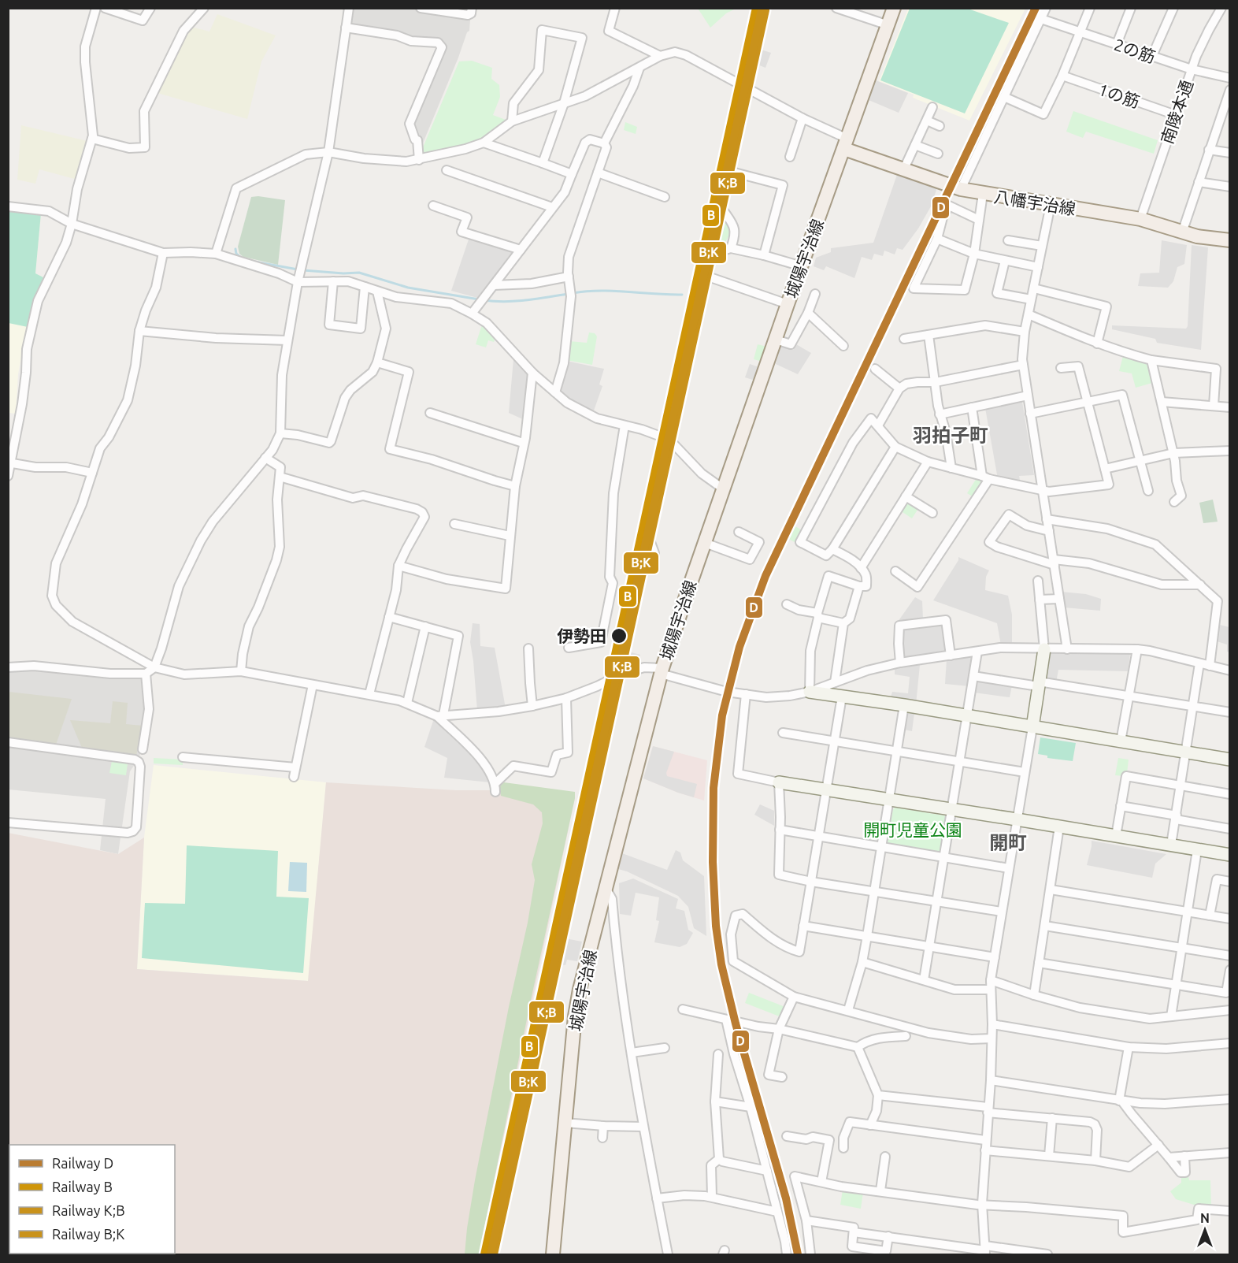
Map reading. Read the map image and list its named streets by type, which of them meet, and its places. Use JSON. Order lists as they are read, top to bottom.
{
  "streets": {
    "main road": ["八幡宇治線", "城陽宇治線"],
    "street": ["2の筋", "1の筋", "南陵本通"]
  },
  "crossings": [
    ["2の筋", "南陵本通"],
    ["1の筋", "南陵本通"],
    ["南陵本通", "八幡宇治線"],
    ["八幡宇治線", "城陽宇治線"]
  ],
  "districts": ["羽拍子町", "開町"],
  "parks": ["開町児童公園"],
  "places": ["伊勢田"],
  "lines": [
    "rail line D",
    "rail line B",
    "rail line K;B",
    "rail line B;K"
  ],
  "legend": [
    "Railway D",
    "Railway B",
    "Railway K;B",
    "Railway B;K"
  ],
  "north": "top"
}
